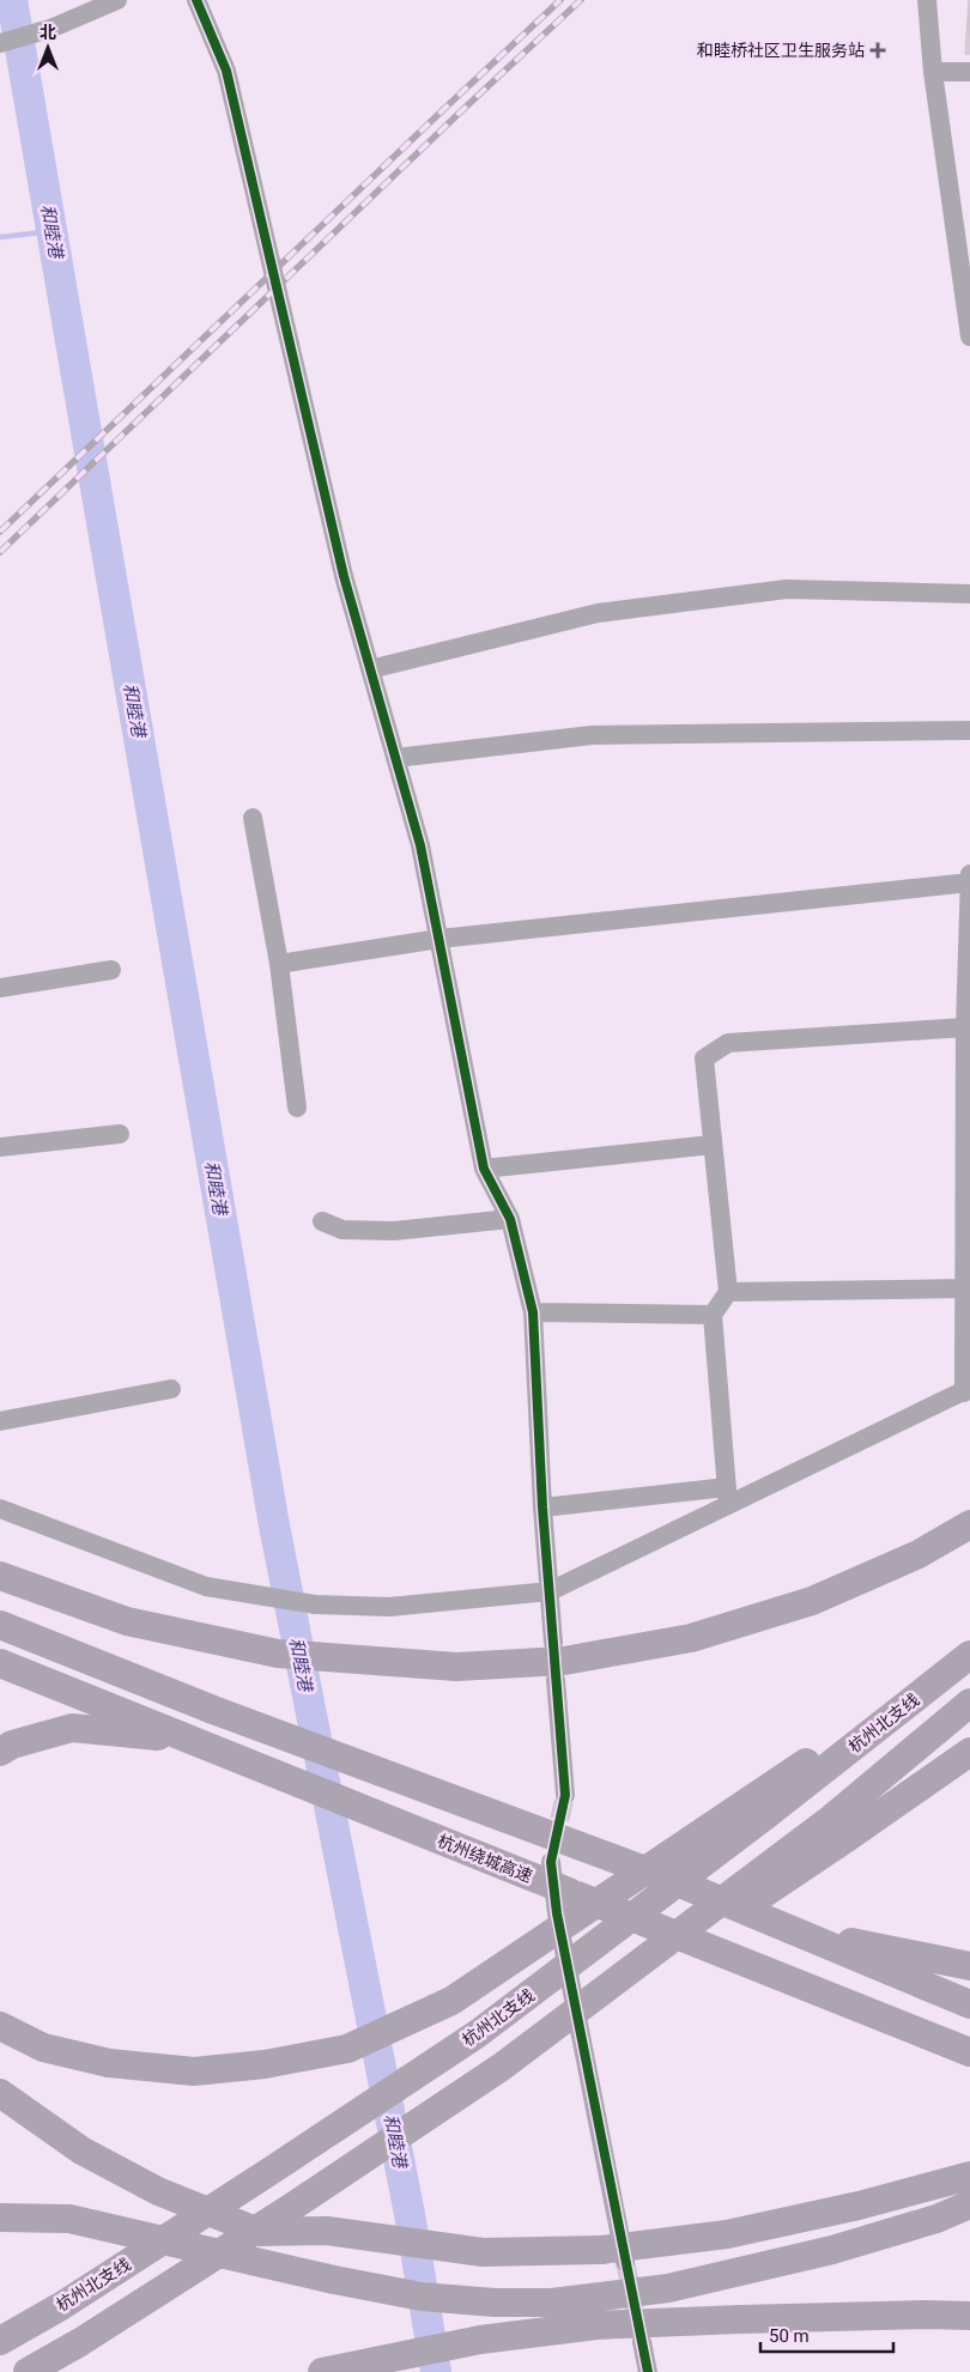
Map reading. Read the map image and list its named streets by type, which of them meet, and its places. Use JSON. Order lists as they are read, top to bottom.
{
  "streets": {
    "highway": ["杭州北支线", "杭州绕城高速"]
  },
  "water": ["和睦港"],
  "places": {
    "health": ["和睦桥社区卫生服务站"]
  },
  "scale_bar": "50 m",
  "north": "top"
}
